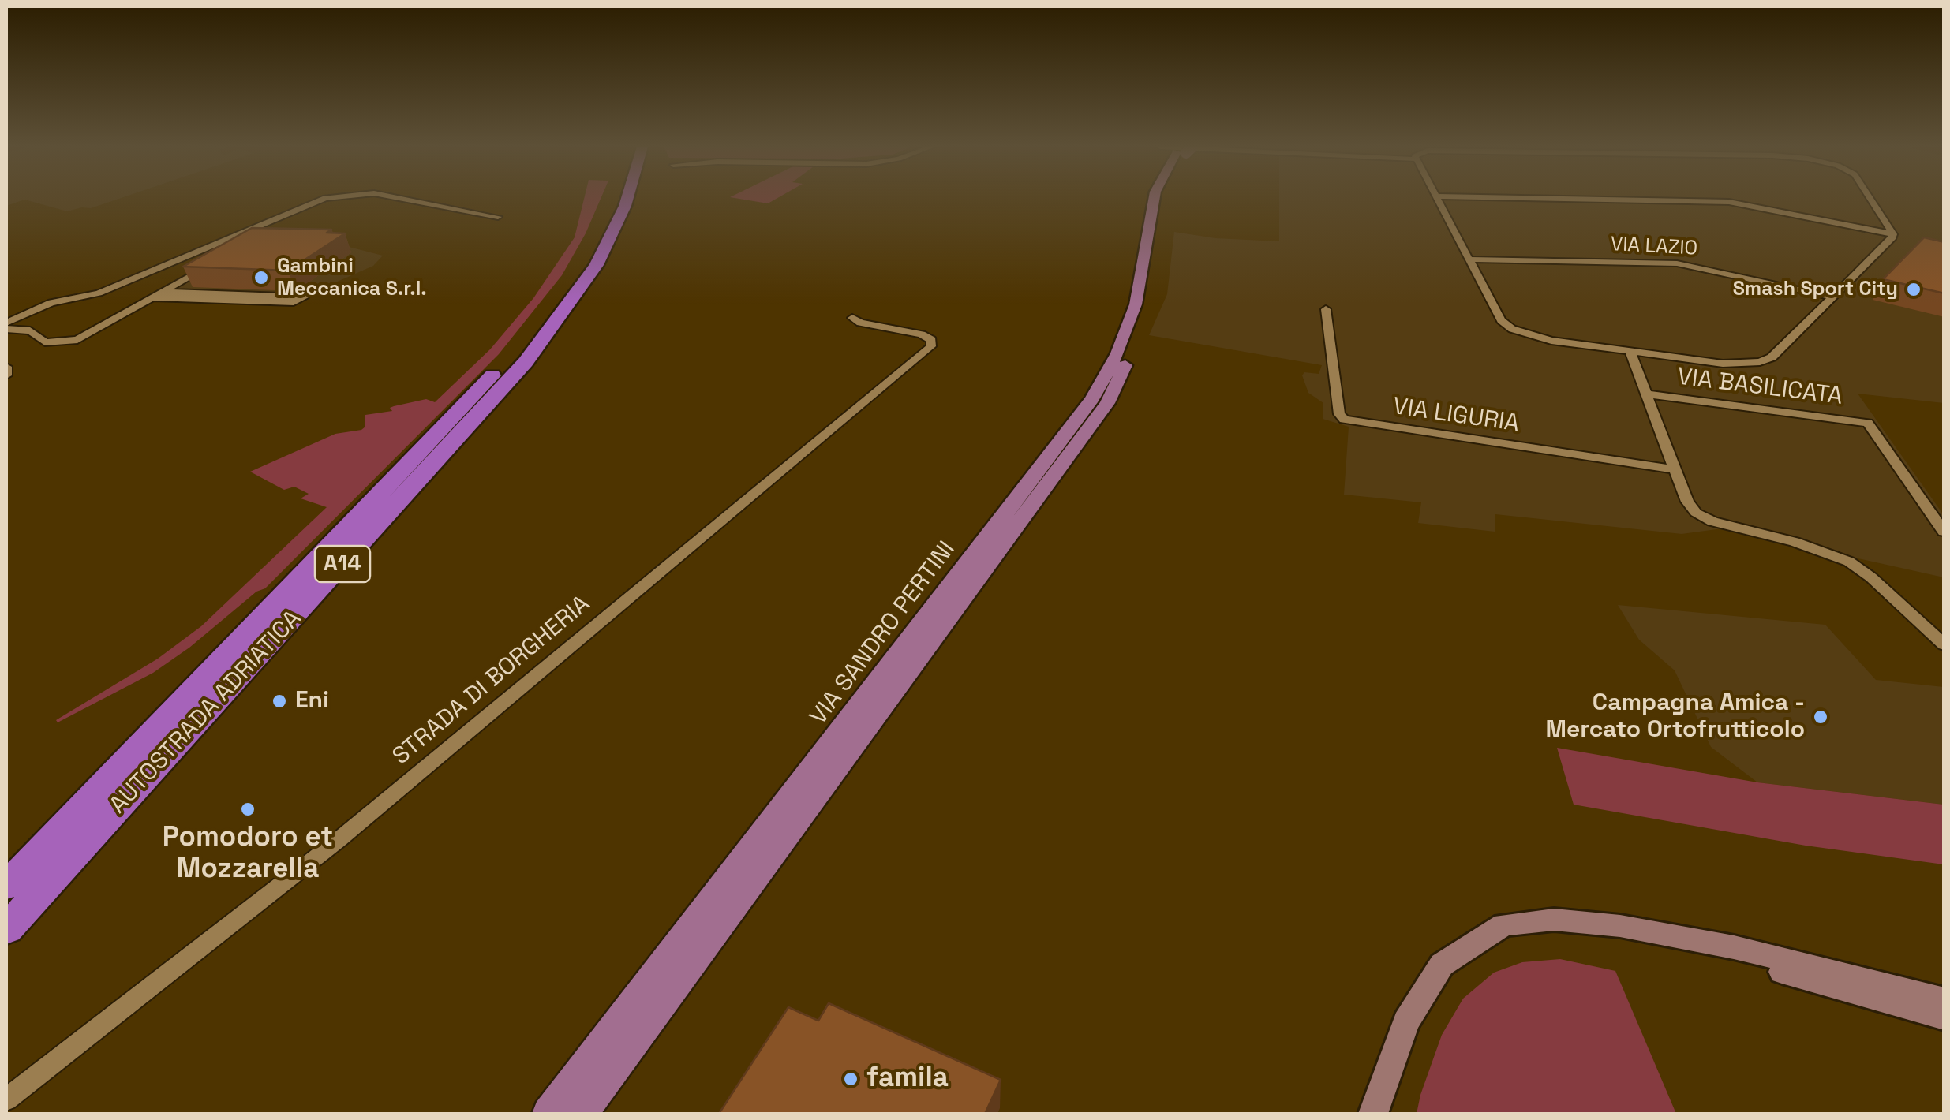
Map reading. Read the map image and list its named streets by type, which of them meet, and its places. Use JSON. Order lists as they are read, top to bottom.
{
  "streets": {
    "highway": ["A14", "AUTOSTRADA ADRIATICA"],
    "main road": ["VIA SANDRO PERTINI"],
    "street": [
      "VIA LAZIO",
      "VIA BASILICATA",
      "VIA LIGURIA",
      "STRADA DI BORGHERIA"
    ]
  },
  "places": [
    "Gambini Meccanica S.r.l.",
    "Smash Sport City",
    "Eni",
    "Campagna Amica - Mercato Ortofrutticolo",
    "Pomodoro et Mozzarella",
    "famila"
  ]
}
